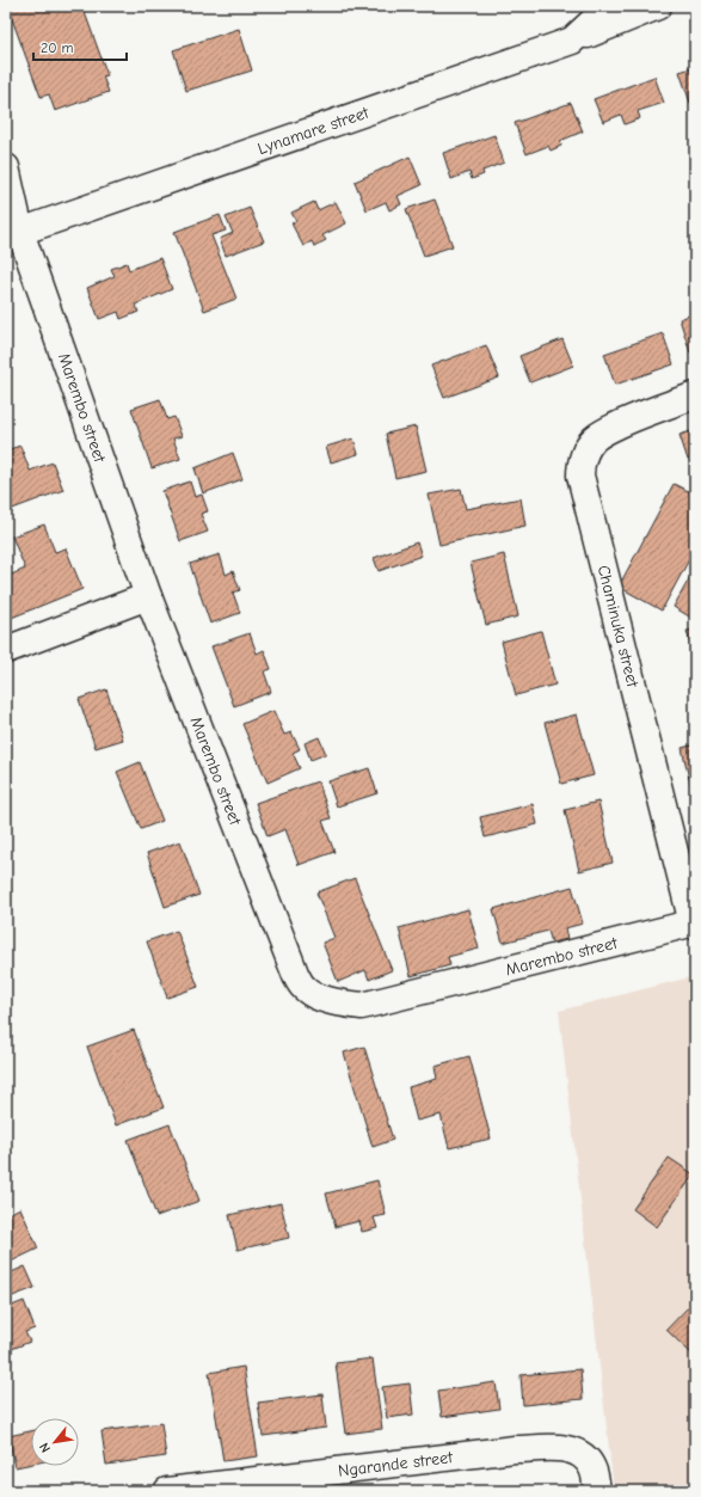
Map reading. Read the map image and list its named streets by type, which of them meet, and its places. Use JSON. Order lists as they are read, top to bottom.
{
  "streets": {
    "street": [
      "Lynamare street",
      "Marembo street",
      "Chaminuka street",
      "Ngarande street"
    ]
  },
  "crossings": [
    ["Lynamare street", "Marembo street"],
    ["Marembo street", "Chaminuka street"]
  ],
  "scale_bar": "20 m",
  "north": "bottom left"
}
